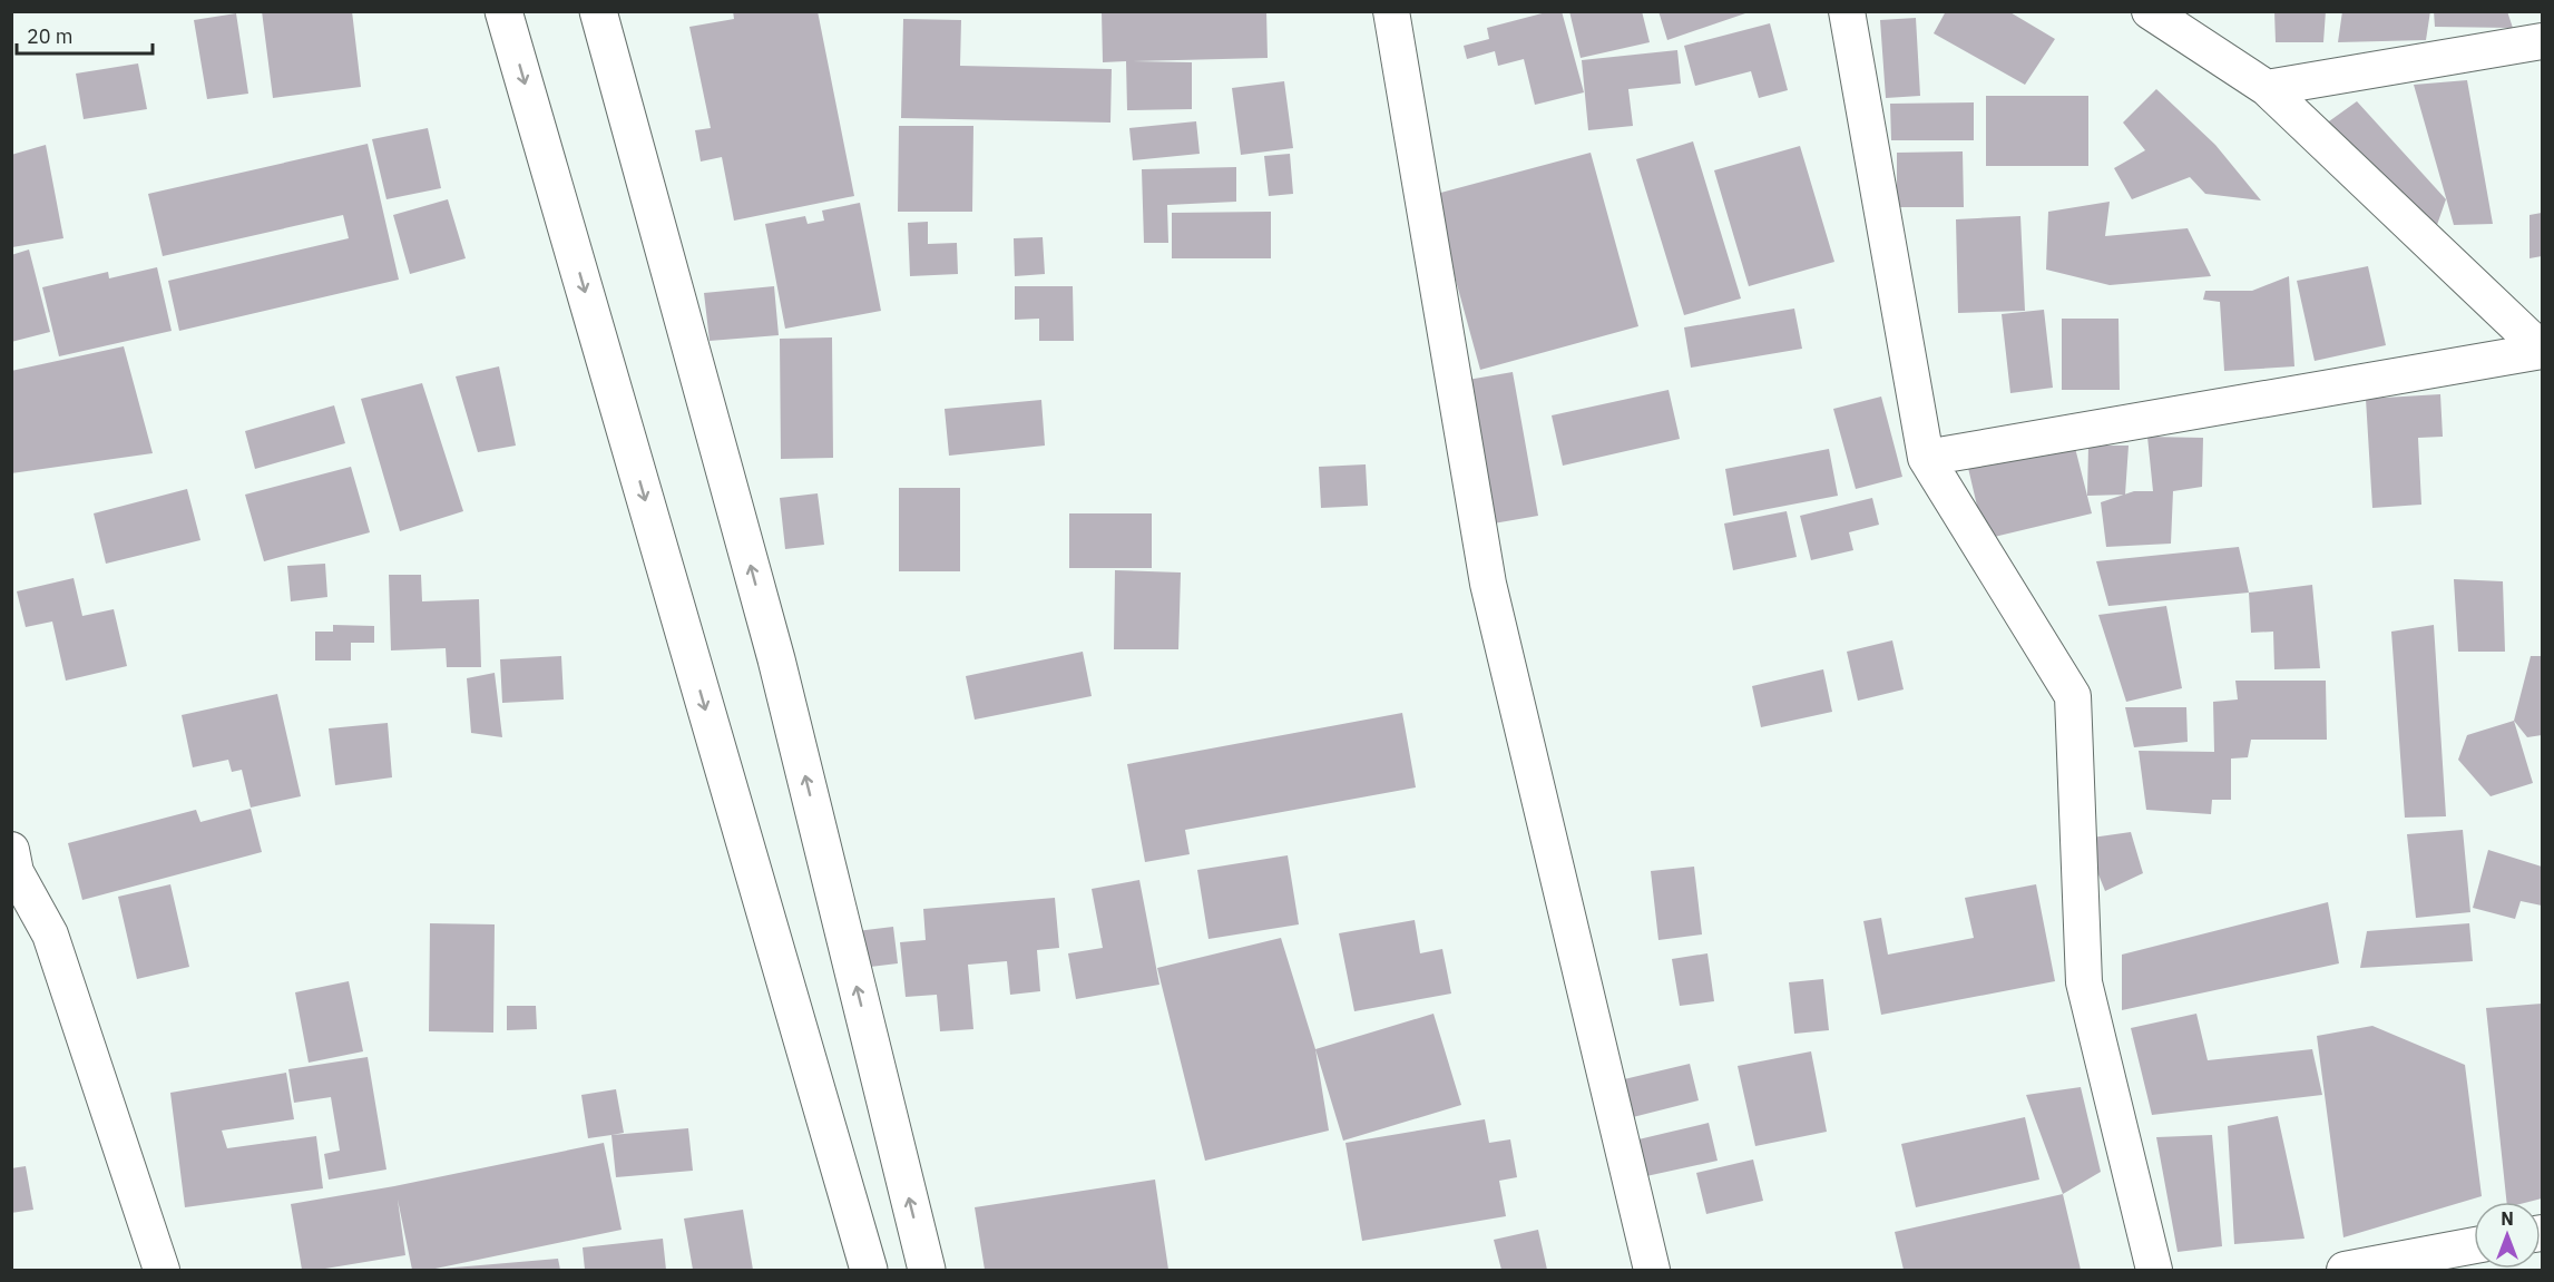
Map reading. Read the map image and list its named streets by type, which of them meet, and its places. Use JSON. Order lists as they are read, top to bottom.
{
  "scale_bar": "20 m",
  "north": "top"
}
